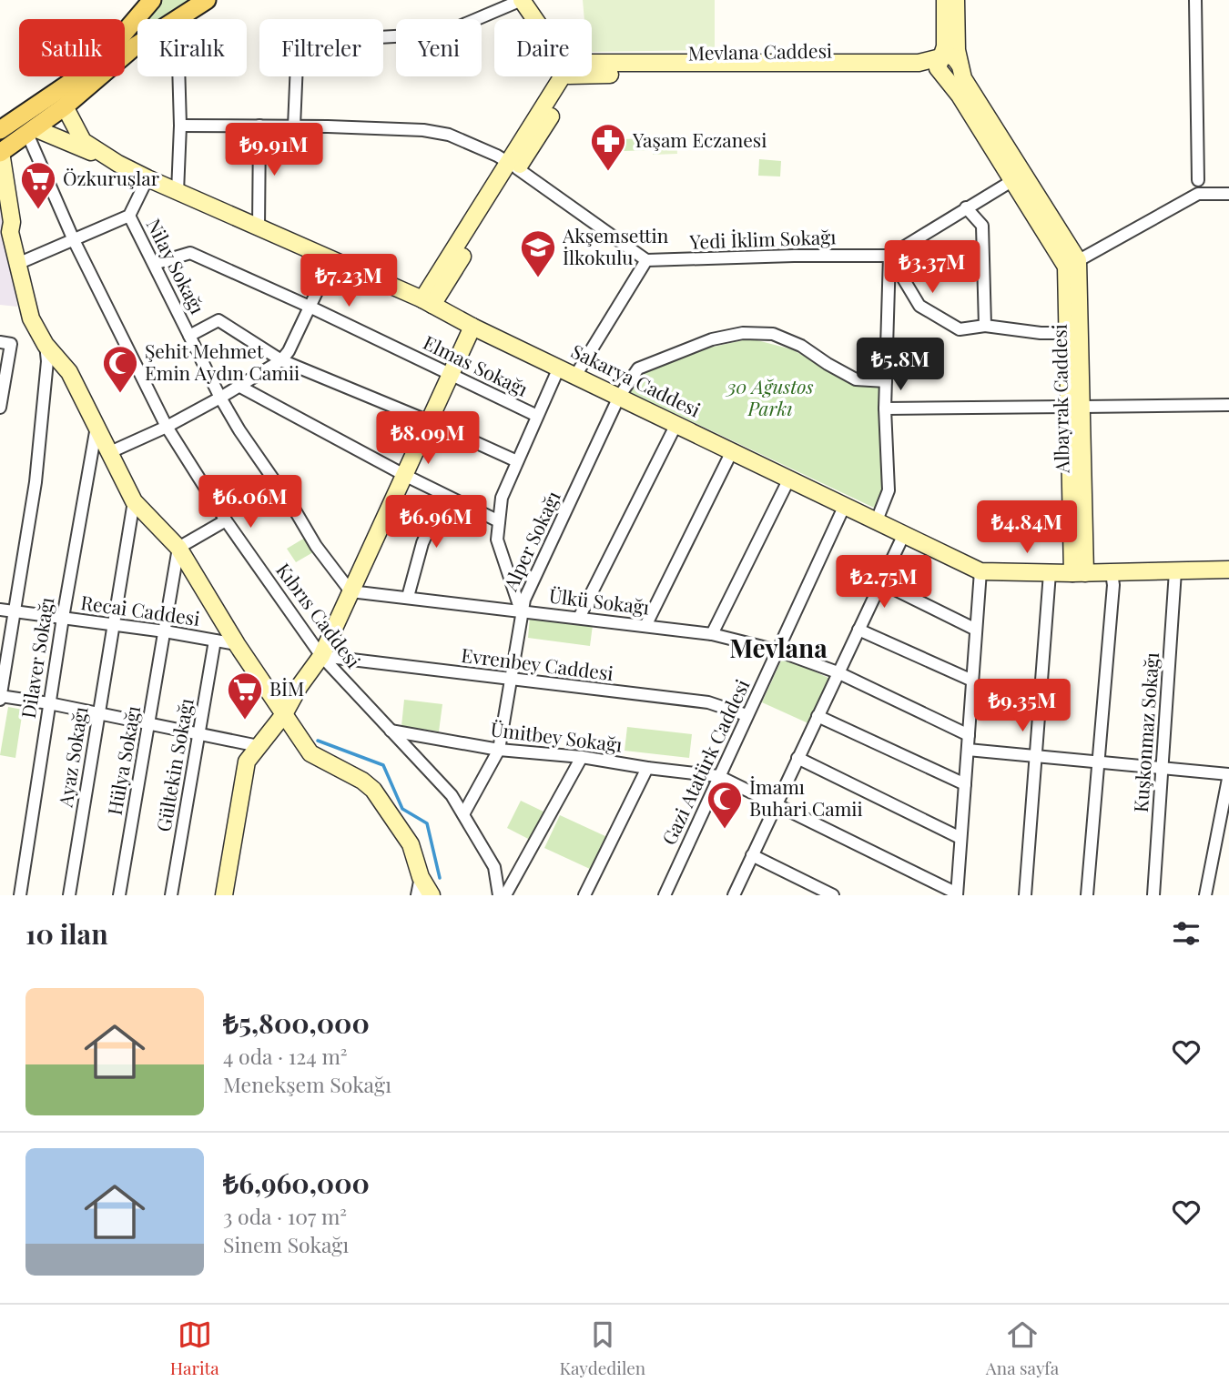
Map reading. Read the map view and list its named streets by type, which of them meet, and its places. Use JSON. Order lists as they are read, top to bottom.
{
  "streets": {
    "street": [
      "Mevlana Caddesi",
      "Yedi İklim Sokağı",
      "Nilay Sokağı",
      "Elmas Sokağı",
      "Sakarya Caddesi",
      "Albayrak Caddesi",
      "Alper Sokağı",
      "Ülkü Sokağı",
      "Recai Caddesi",
      "Kıbrıs Caddesi",
      "Dilaver Sokağı",
      "Evrenbey Caddesi",
      "Kuşkonmaz Sokağı",
      "Ümitbey Sokağı",
      "Ayaz Sokağı",
      "Hülya Sokağı",
      "Gazi Atatürk Caddesi",
      "Gültekin Sokağı"
    ]
  },
  "crossings": [
    ["Mevlana Caddesi", "Albayrak Caddesi"],
    ["Nilay Sokağı", "Elmas Sokağı"],
    ["Nilay Sokağı", "Ülkü Sokağı"],
    ["Sakarya Caddesi", "Albayrak Caddesi"],
    ["Sakarya Caddesi", "Alper Sokağı"],
    ["Sakarya Caddesi", "Kuşkonmaz Sokağı"],
    ["Sakarya Caddesi", "Gazi Atatürk Caddesi"],
    ["Alper Sokağı", "Ülkü Sokağı"],
    ["Alper Sokağı", "Kıbrıs Caddesi"],
    ["Alper Sokağı", "Evrenbey Caddesi"],
    ["Alper Sokağı", "Ümitbey Sokağı"],
    ["Ülkü Sokağı", "Gazi Atatürk Caddesi"],
    ["Recai Caddesi", "Dilaver Sokağı"],
    ["Recai Caddesi", "Ayaz Sokağı"],
    ["Recai Caddesi", "Hülya Sokağı"],
    ["Recai Caddesi", "Gültekin Sokağı"],
    ["Kıbrıs Caddesi", "Evrenbey Caddesi"],
    ["Kıbrıs Caddesi", "Ümitbey Sokağı"],
    ["Evrenbey Caddesi", "Gazi Atatürk Caddesi"],
    ["Ümitbey Sokağı", "Gazi Atatürk Caddesi"]
  ],
  "districts": ["Mevlana"],
  "parks": ["30 Ağustos Parkı"],
  "places": {
    "pharmacy": ["Yaşam Eczanesi"],
    "supermarket": ["Özkuruşlar", "BİM"],
    "school or university": ["Akşemsettin İlkokulu"],
    "mosque": ["Şehit Mehmet Emin Aydın Camii", "İmamı Buhari Camii"]
  },
  "page": {
    "chip": [
      "Satılık",
      "Kiralık",
      "Filtreler",
      "Yeni",
      "Daire"
    ],
    "price": [
      "₺9.91M",
      "₺3.37M",
      "₺7.23M",
      "₺5.8M",
      "₺8.09M",
      "₺6.06M",
      "₺6.96M",
      "₺4.84M",
      "₺2.75M",
      "₺9.35M"
    ],
    "heading": "10 ilan",
    "list": [
      {
        "name": "₺5,800,000",
        "note": "4 oda · 124 m² · Menekşem Sokağı"
      },
      {
        "name": "₺6,960,000",
        "note": "3 oda · 107 m² · Sinem Sokağı"
      }
    ],
    "tabs": ["Harita", "Kaydedilen", "Ana sayfa"]
  }
}
